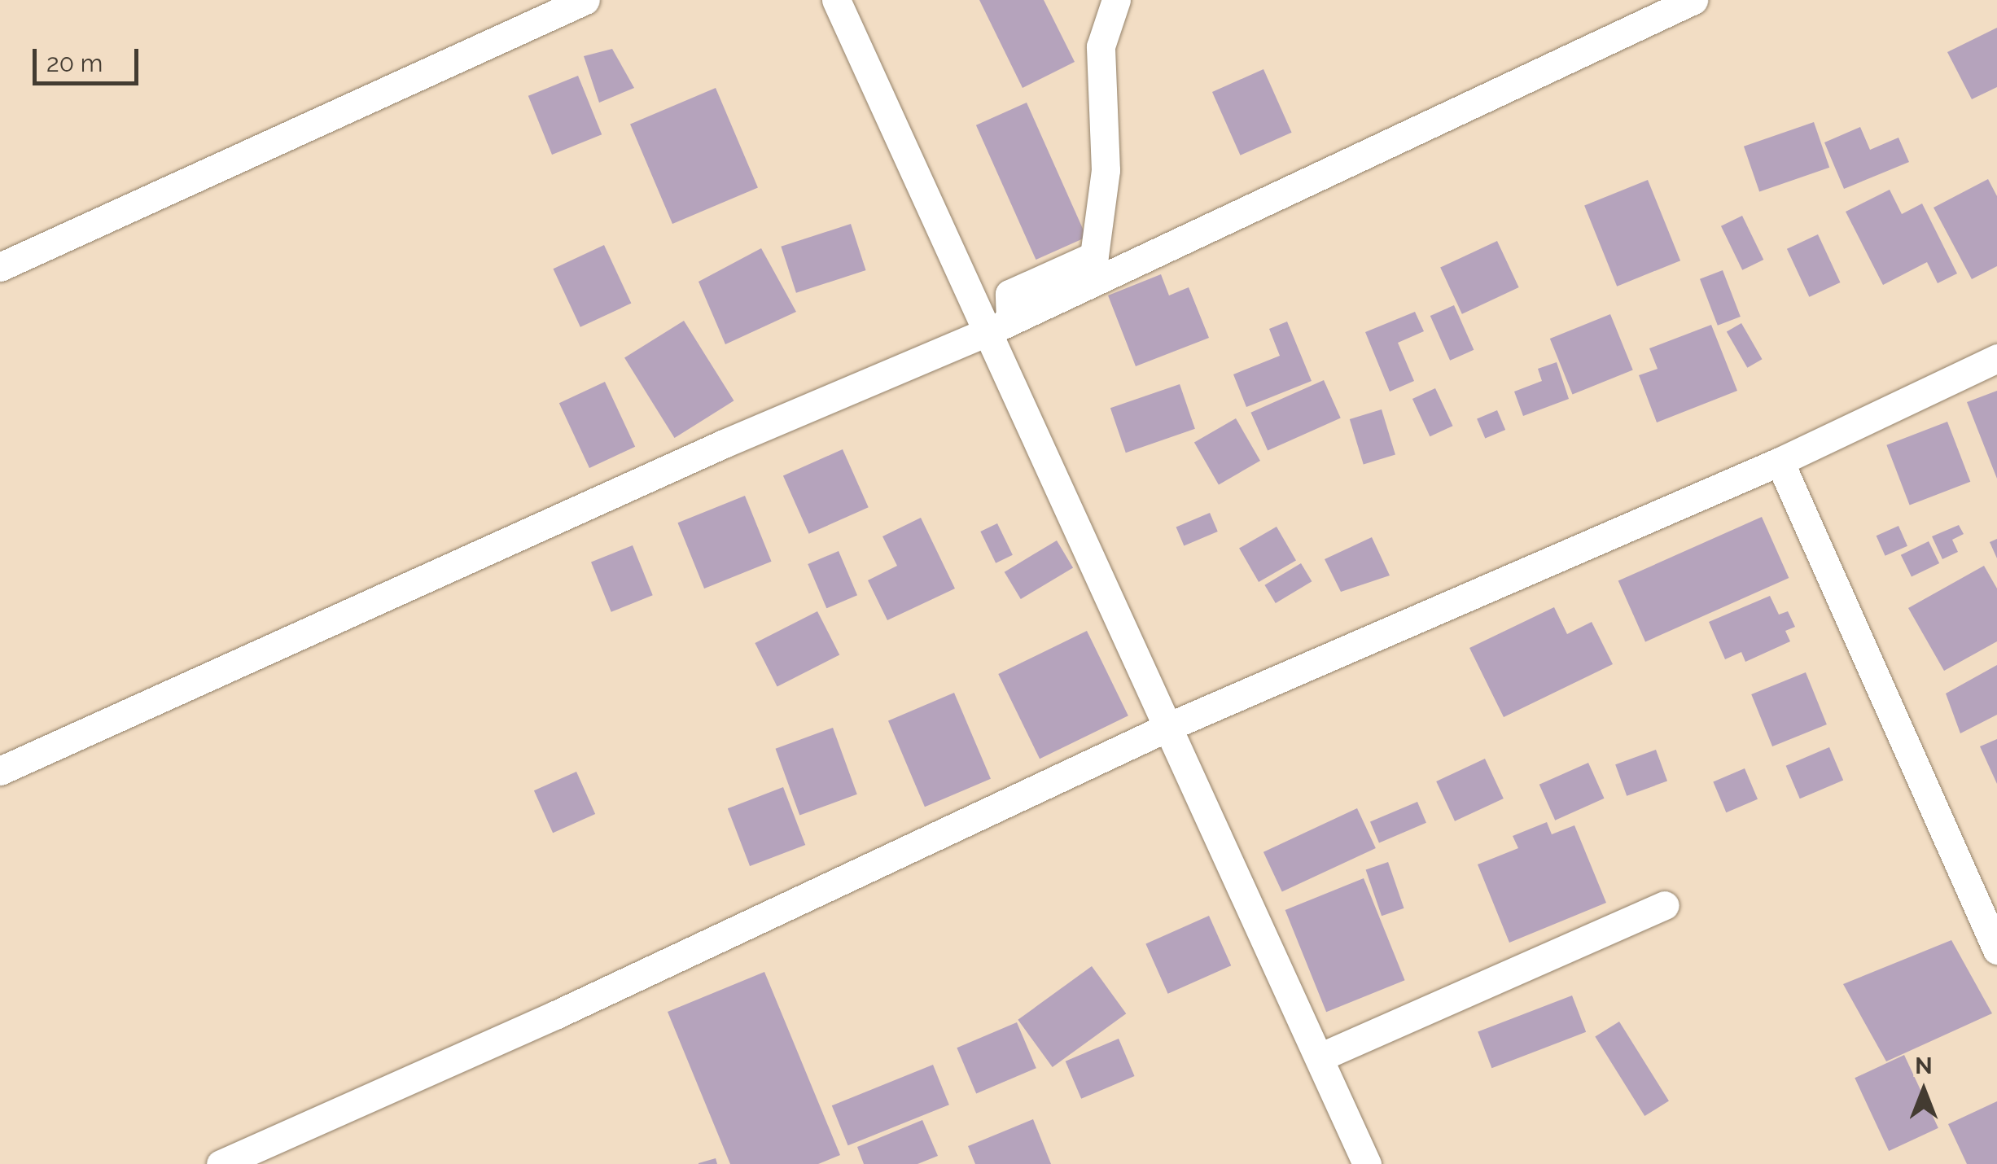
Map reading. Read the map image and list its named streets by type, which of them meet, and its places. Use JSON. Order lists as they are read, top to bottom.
{
  "scale_bar": "20 m",
  "north": "top"
}
